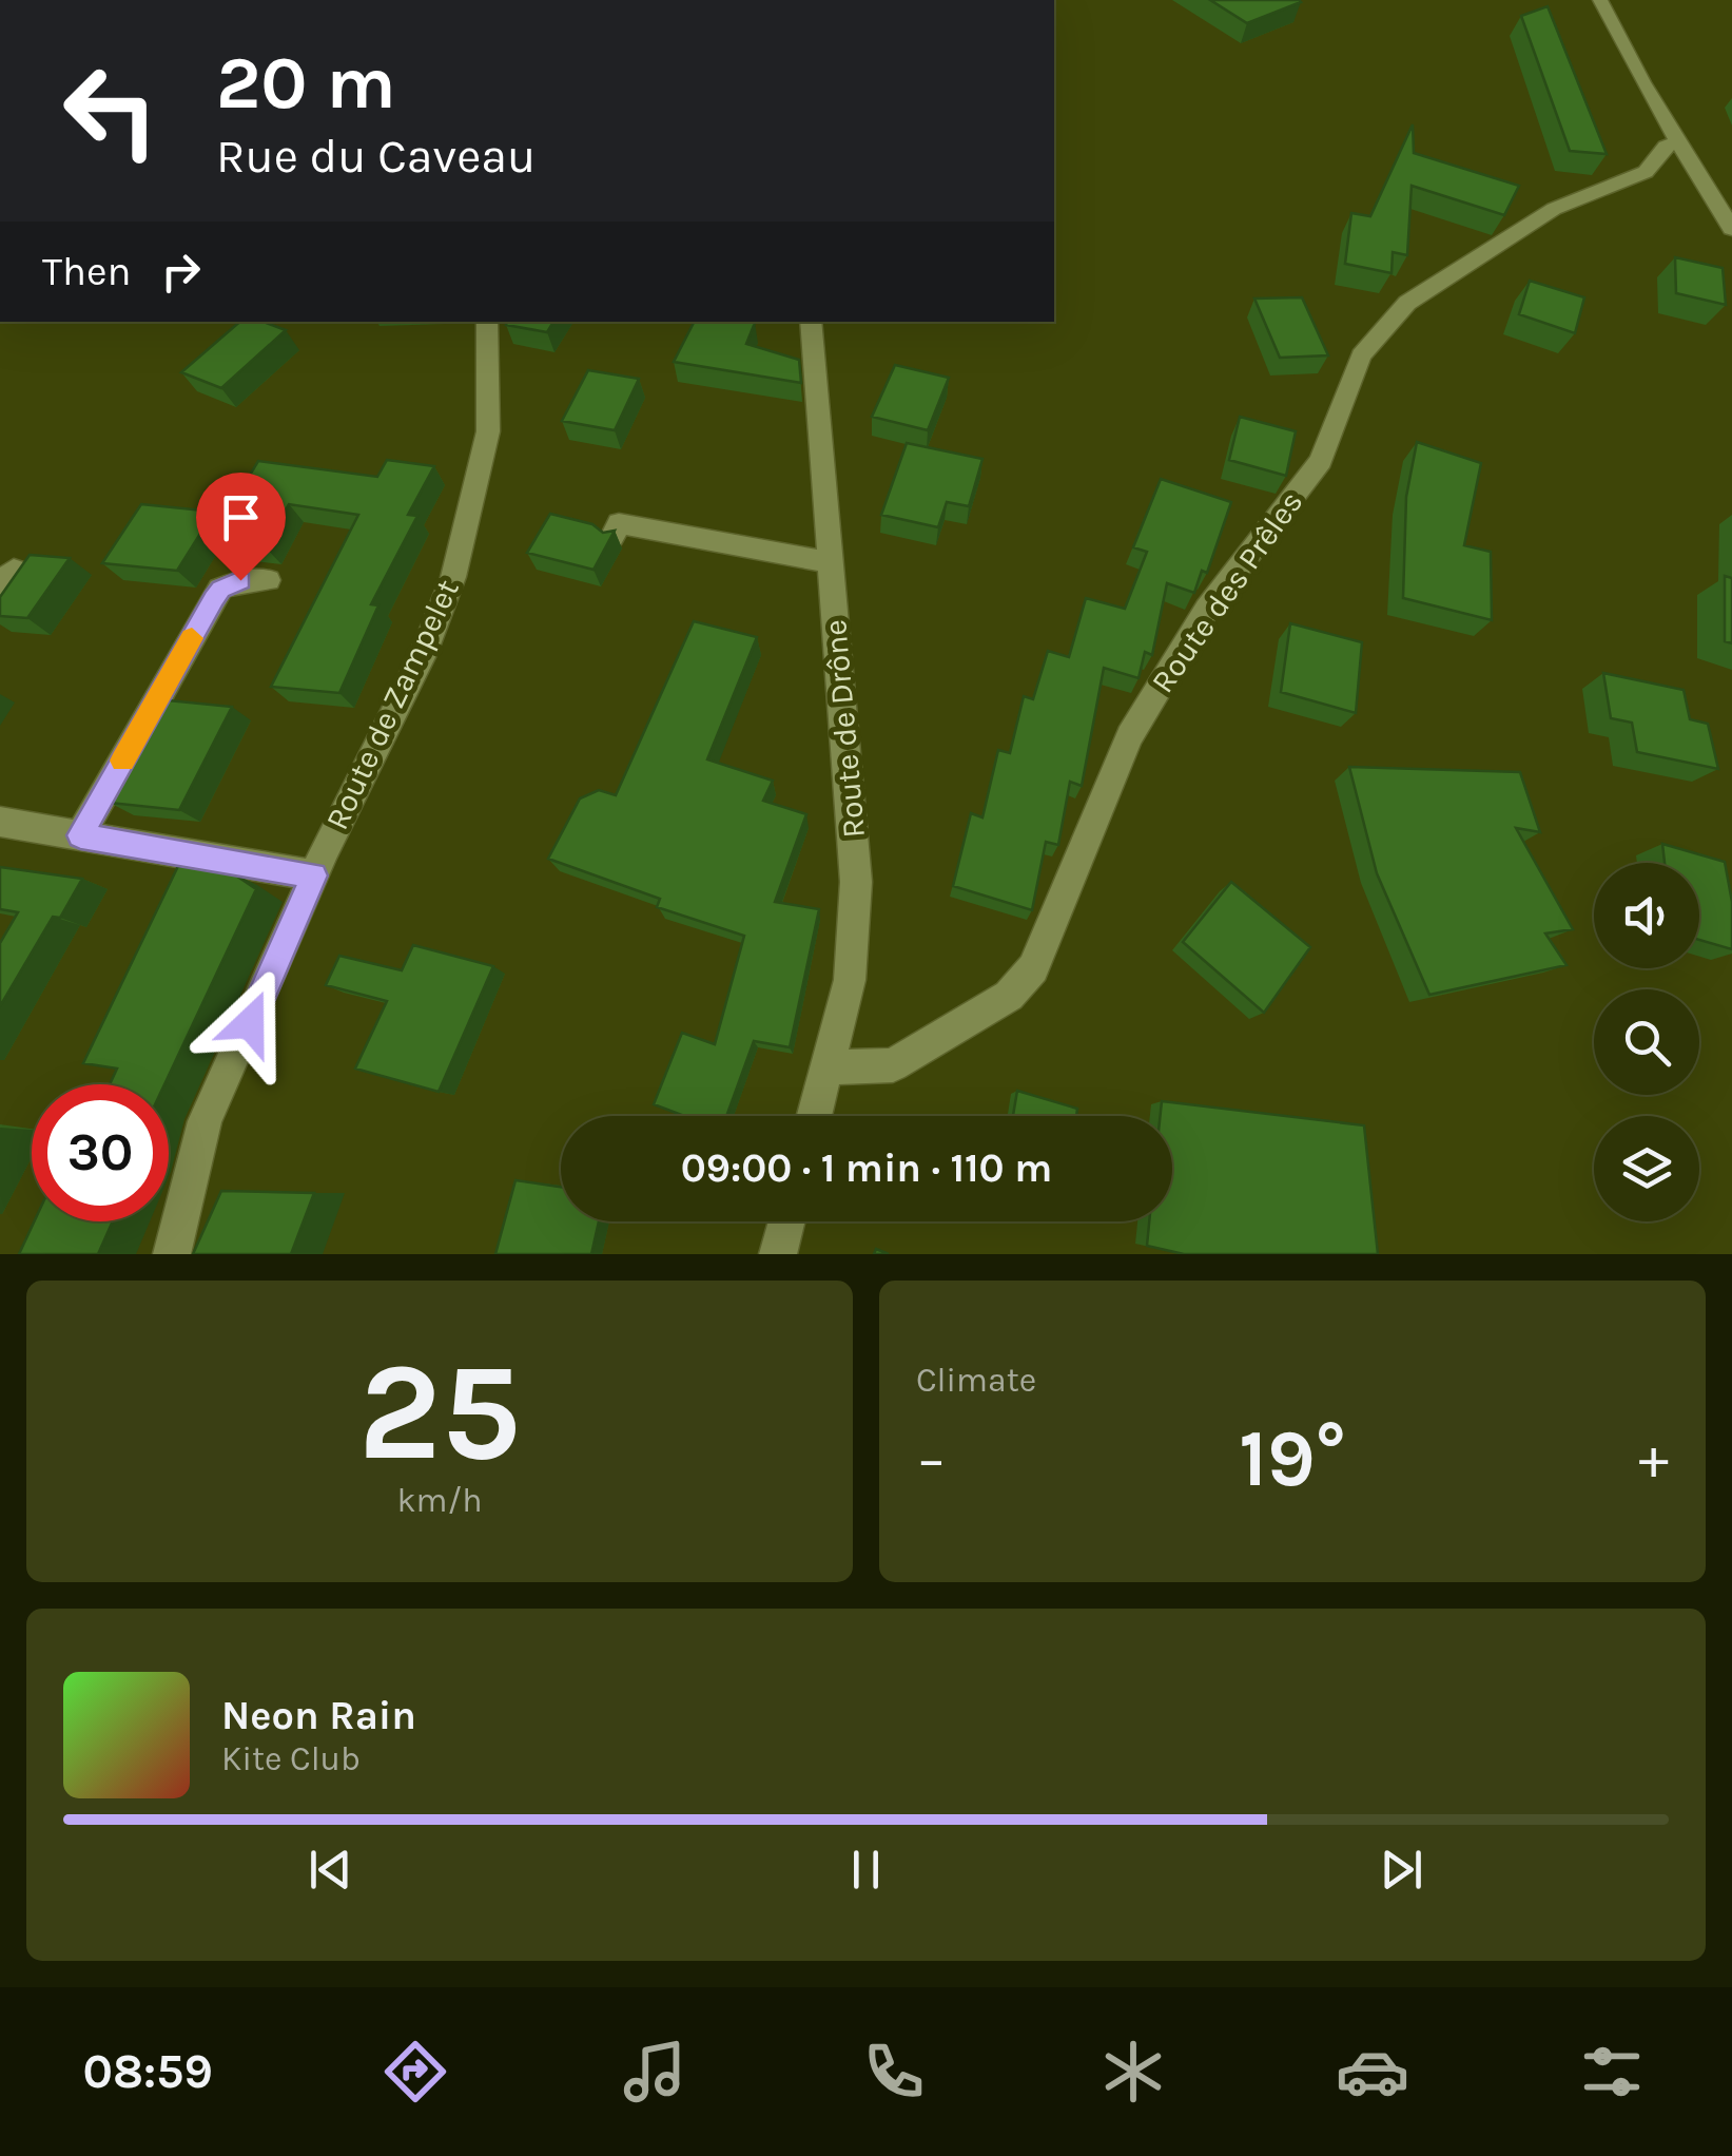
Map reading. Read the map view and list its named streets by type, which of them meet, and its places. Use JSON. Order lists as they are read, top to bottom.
{
  "streets": {
    "street": ["Route des Prêles", "Route de Zampelet", "Route de Drône"]
  },
  "crossings": [
    ["Route des Prêles", "Route de Drône"]
  ],
  "page": {
    "turn": ["20 m", "Rue du Caveau"],
    "then": "Then",
    "limit": "30",
    "trip": "09:00 · 1 min · 110 m",
    "tile": [
      ["25", "km/h"],
      "Climate"
    ],
    "heat": ["−", "19°", "+"],
    "song": ["Neon Rain", "Kite Club"],
    "tabs": "08:59"
  }
}
